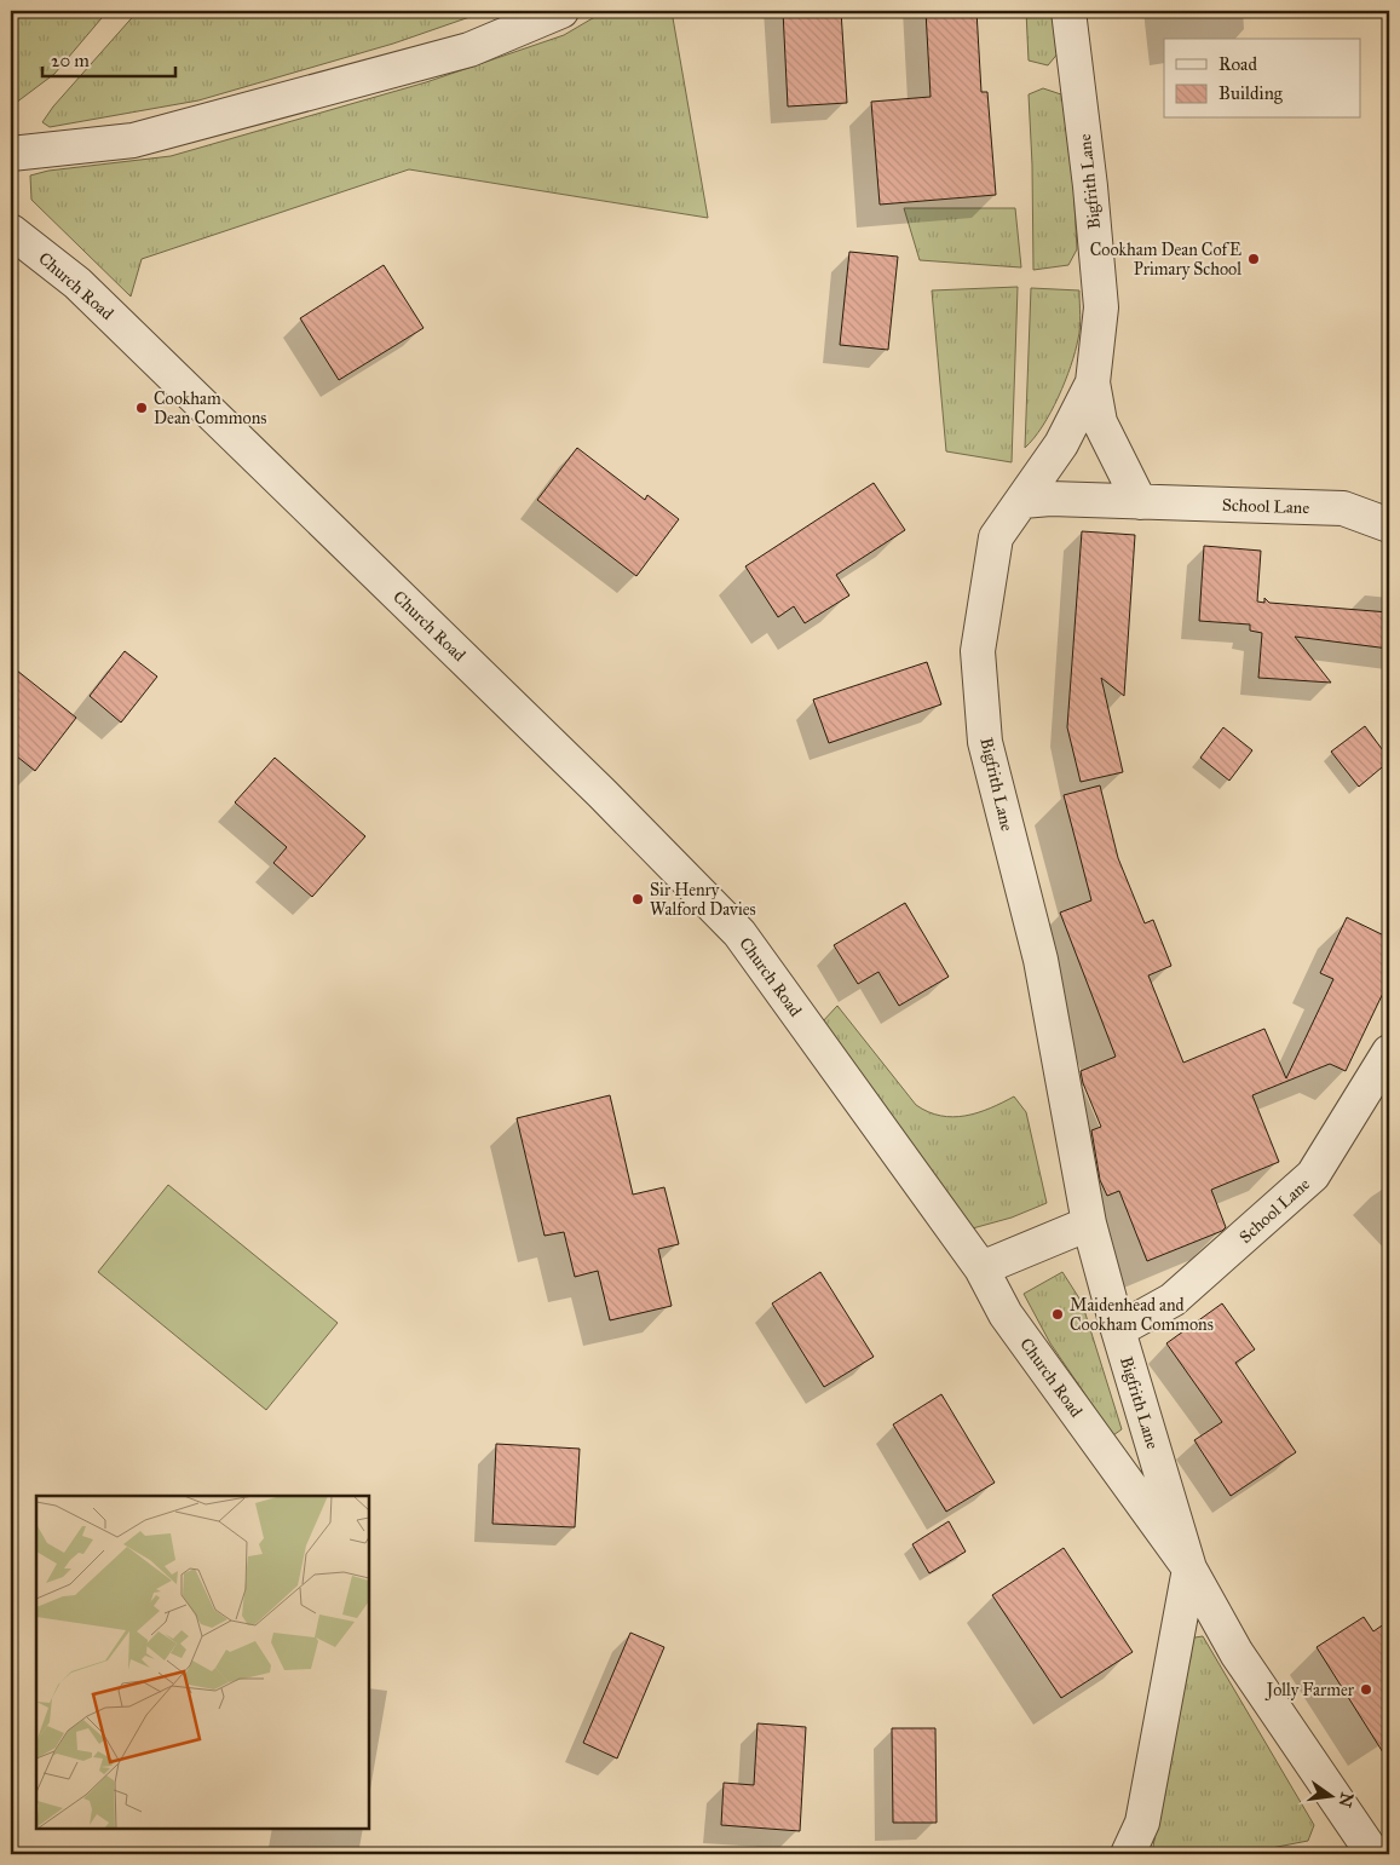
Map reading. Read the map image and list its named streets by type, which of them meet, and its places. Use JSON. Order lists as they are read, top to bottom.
{
  "streets": {
    "street": ["Bigfrith Lane", "Church Road", "School Lane"]
  },
  "crossings": [
    ["Bigfrith Lane", "Church Road"],
    ["Bigfrith Lane", "School Lane"]
  ],
  "places": [
    "Cookham Dean CofE Primary School",
    "Cookham Dean Commons",
    "Sir Henry Walford Davies",
    "Maidenhead and Cookham Commons",
    "Jolly Farmer"
  ],
  "legend": ["Road", "Building"],
  "scale_bar": "20 m",
  "north": "right"
}
